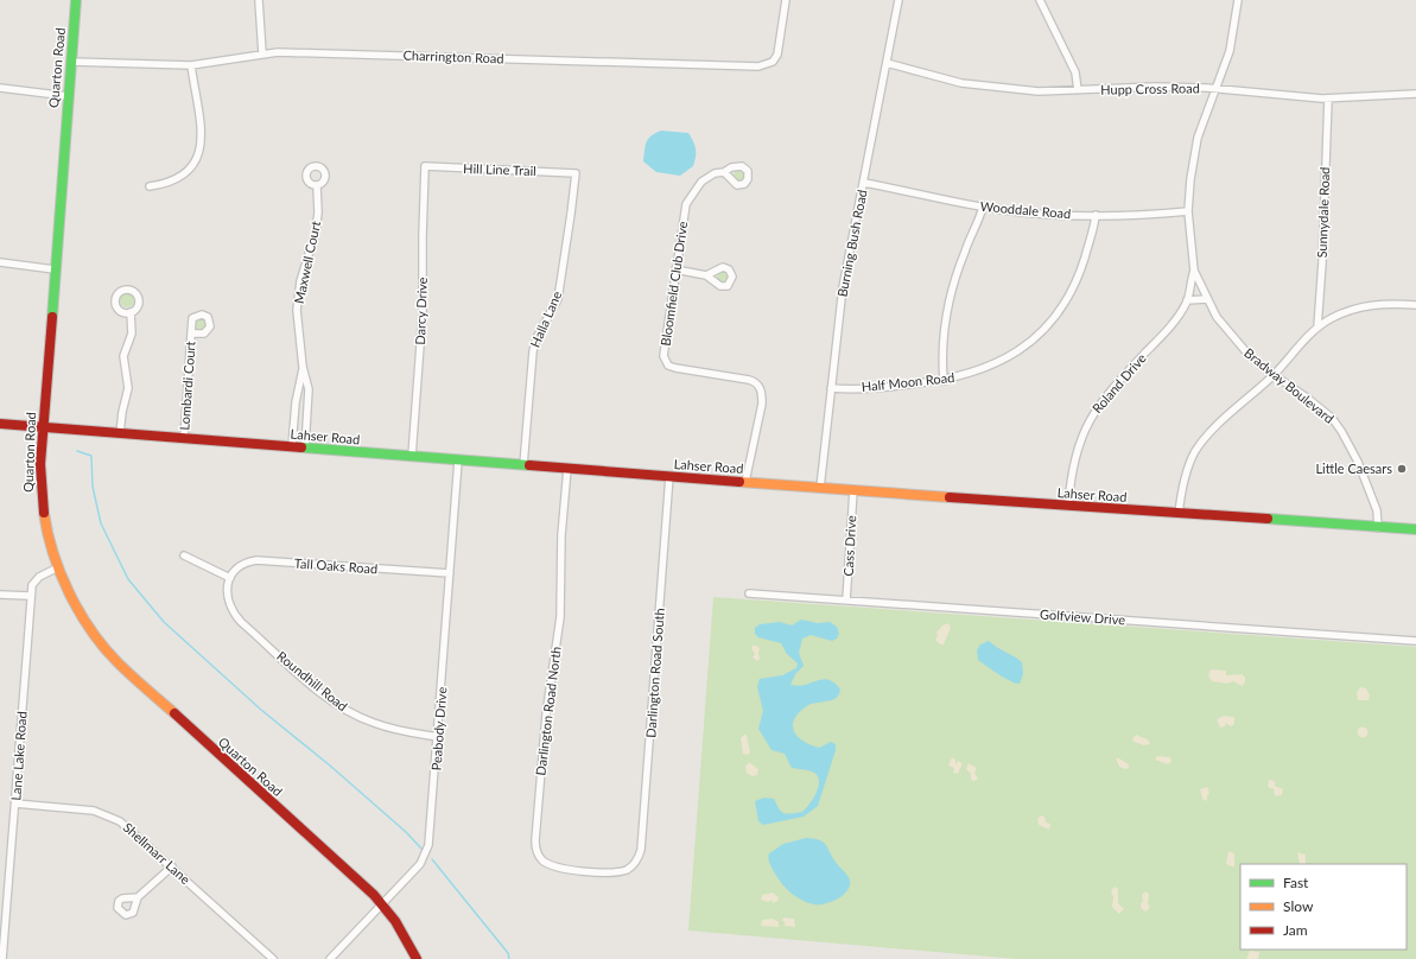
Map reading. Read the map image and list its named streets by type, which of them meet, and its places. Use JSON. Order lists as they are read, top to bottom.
{
  "streets": {
    "street": [
      "Charrington Road",
      "Quarton Road",
      "Hupp Cross Road",
      "Hill Line Trail",
      "Wooddale Road",
      "Sunnydale Road",
      "Burning Bush Road",
      "Maxwell Court",
      "Bloomfield Club Drive",
      "Darcy Drive",
      "Halla Lane",
      "Half Moon Road",
      "Roland Drive",
      "Lombardi Court",
      "Bradway Boulevard",
      "Lahser Road",
      "Cass Drive",
      "Tall Oaks Road",
      "Golfview Drive",
      "Darlington Road South",
      "Roundhill Road",
      "Darlington Road North",
      "Peabody Drive",
      "Lane Lake Road",
      "Shellmarr Lane"
    ]
  },
  "crossings": [
    ["Charrington Road", "Quarton Road"],
    ["Quarton Road", "Lahser Road"],
    ["Quarton Road", "Peabody Drive"],
    ["Quarton Road", "Lane Lake Road"],
    ["Hupp Cross Road", "Sunnydale Road"],
    ["Hupp Cross Road", "Burning Bush Road"],
    ["Hupp Cross Road", "Bradway Boulevard"],
    ["Hill Line Trail", "Darcy Drive"],
    ["Hill Line Trail", "Halla Lane"],
    ["Wooddale Road", "Burning Bush Road"],
    ["Wooddale Road", "Half Moon Road"],
    ["Wooddale Road", "Bradway Boulevard"],
    ["Burning Bush Road", "Half Moon Road"],
    ["Burning Bush Road", "Lahser Road"],
    ["Maxwell Court", "Lahser Road"],
    ["Bloomfield Club Drive", "Lahser Road"],
    ["Darcy Drive", "Lahser Road"],
    ["Halla Lane", "Lahser Road"],
    ["Roland Drive", "Bradway Boulevard"],
    ["Roland Drive", "Lahser Road"],
    ["Lombardi Court", "Lahser Road"],
    ["Bradway Boulevard", "Lahser Road"],
    ["Lahser Road", "Cass Drive"],
    ["Lahser Road", "Darlington Road South"],
    ["Lahser Road", "Darlington Road North"],
    ["Lahser Road", "Peabody Drive"],
    ["Cass Drive", "Golfview Drive"],
    ["Tall Oaks Road", "Roundhill Road"],
    ["Tall Oaks Road", "Peabody Drive"],
    ["Darlington Road South", "Darlington Road North"],
    ["Roundhill Road", "Peabody Drive"],
    ["Lane Lake Road", "Shellmarr Lane"]
  ],
  "places": ["Little Caesars"],
  "legend": ["Fast", "Slow", "Jam"]
}
